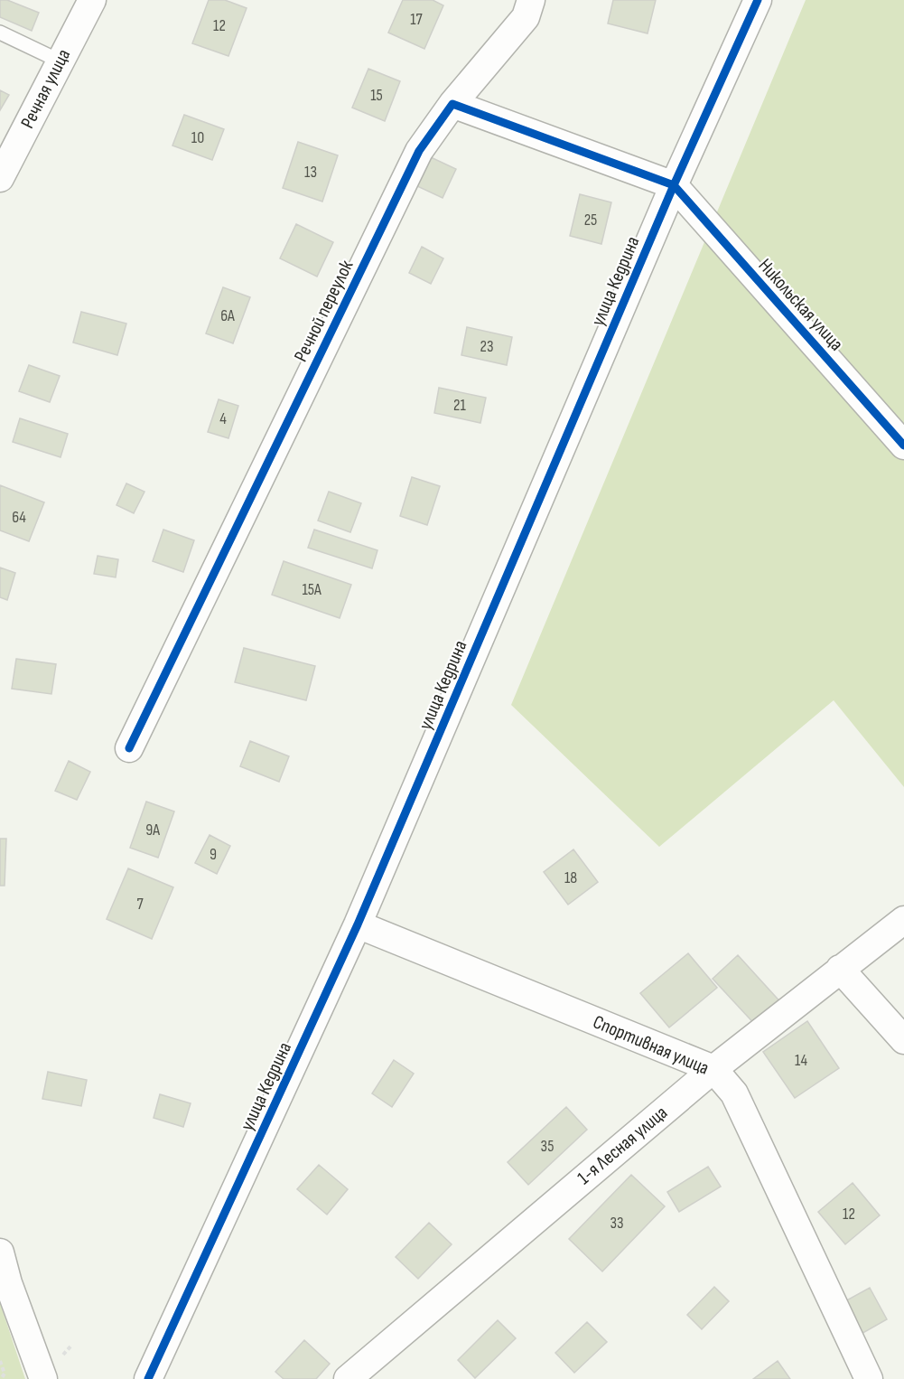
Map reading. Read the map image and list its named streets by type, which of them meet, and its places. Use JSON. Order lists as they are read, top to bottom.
{
  "streets": {
    "street": [
      "Речная улица",
      "улица Кедрина",
      "Никольская улица",
      "Речной переулок",
      "Спортивная улица",
      "1-я Лесная улица"
    ]
  },
  "crossings": [
    ["улица Кедрина", "Никольская улица"],
    ["улица Кедрина", "Спортивная улица"],
    ["Спортивная улица", "1-я Лесная улица"]
  ],
  "house_numbers": [
    "17",
    "12",
    "15",
    "10",
    "13",
    "25",
    "6А",
    "23",
    "21",
    "4",
    "64",
    "15А",
    "9А",
    "9",
    "18",
    "7",
    "14",
    "35",
    "12",
    "33"
  ]
}
